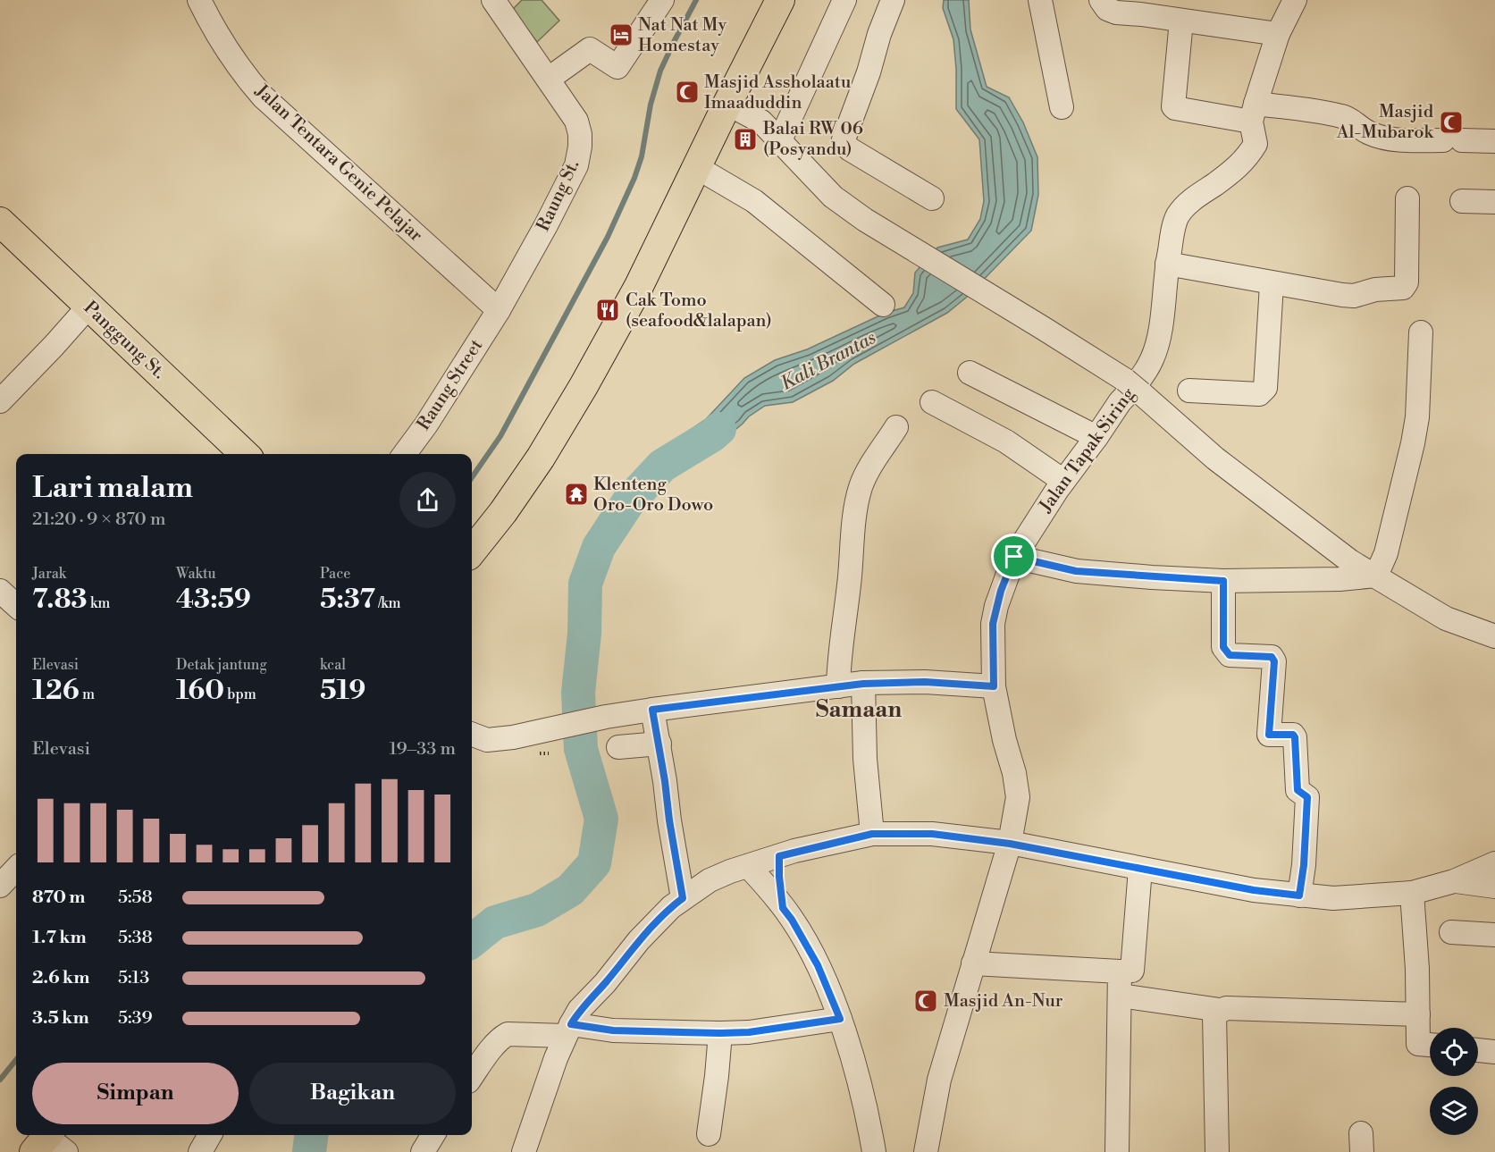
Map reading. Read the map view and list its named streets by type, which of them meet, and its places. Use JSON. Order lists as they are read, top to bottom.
{
  "streets": {
    "main road": ["Panggung St."],
    "street": [
      "Jalan Tentara Genie Pelajar",
      "Raung St.",
      "Raung Street",
      "Jalan Tapak Siring"
    ]
  },
  "crossings": [
    ["Jalan Tentara Genie Pelajar", "Raung St."],
    ["Jalan Tentara Genie Pelajar", "Raung Street"],
    ["Raung St.", "Raung Street"]
  ],
  "districts": ["Samaan"],
  "water": ["Kali Brantas"],
  "places": {
    "hotel": ["Nat Nat My Homestay"],
    "mosque": ["Masjid Assholaatu Imaaduddin", "Masjid Al-Mubarok", "Masjid An-Nur"],
    "building": ["Balai RW 06 (Posyandu)"],
    "restaurant": ["Cak Tomo (seafood&lalapan)"],
    "temple": ["Klenteng Oro-Oro Dowo"]
  },
  "page": {
    "heading": ["Lari malam", "21:20 · 9 × 870 m"],
    "stats": [
      ["Jarak", "7.83 km"],
      ["Waktu", "43:59"],
      ["Pace", "5:37 /km"],
      ["Elevasi", "126 m"],
      ["Detak jantung", "160 bpm"],
      ["kcal", "519"]
    ],
    "chart": ["Elevasi", "19–33 m"],
    "list": [
      {
        "name": "870 m",
        "note": "5:58"
      },
      {
        "name": "1.7 km",
        "note": "5:38"
      },
      {
        "name": "2.6 km",
        "note": "5:13"
      },
      {
        "name": "3.5 km",
        "note": "5:39"
      }
    ],
    "buttons": ["Simpan", "Bagikan"]
  }
}
